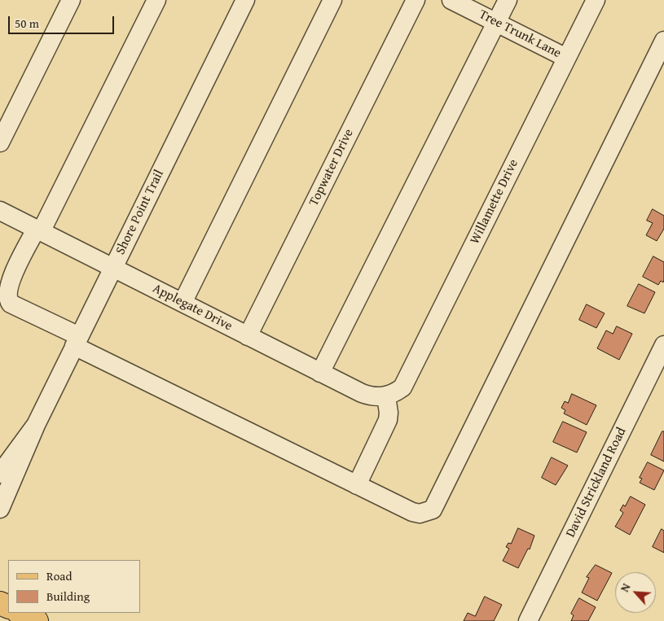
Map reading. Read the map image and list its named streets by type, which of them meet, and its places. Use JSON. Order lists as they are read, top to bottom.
{
  "streets": {
    "street": [
      "Tree Trunk Lane",
      "Topwater Drive",
      "Willamette Drive",
      "Shore Point Trail",
      "Applegate Drive",
      "David Strickland Road"
    ]
  },
  "crossings": [
    ["Tree Trunk Lane", "Willamette Drive"],
    ["Topwater Drive", "Applegate Drive"],
    ["Willamette Drive", "Applegate Drive"],
    ["Shore Point Trail", "Applegate Drive"]
  ],
  "legend": ["Road", "Building"],
  "scale_bar": "50 m",
  "north": "top left"
}
